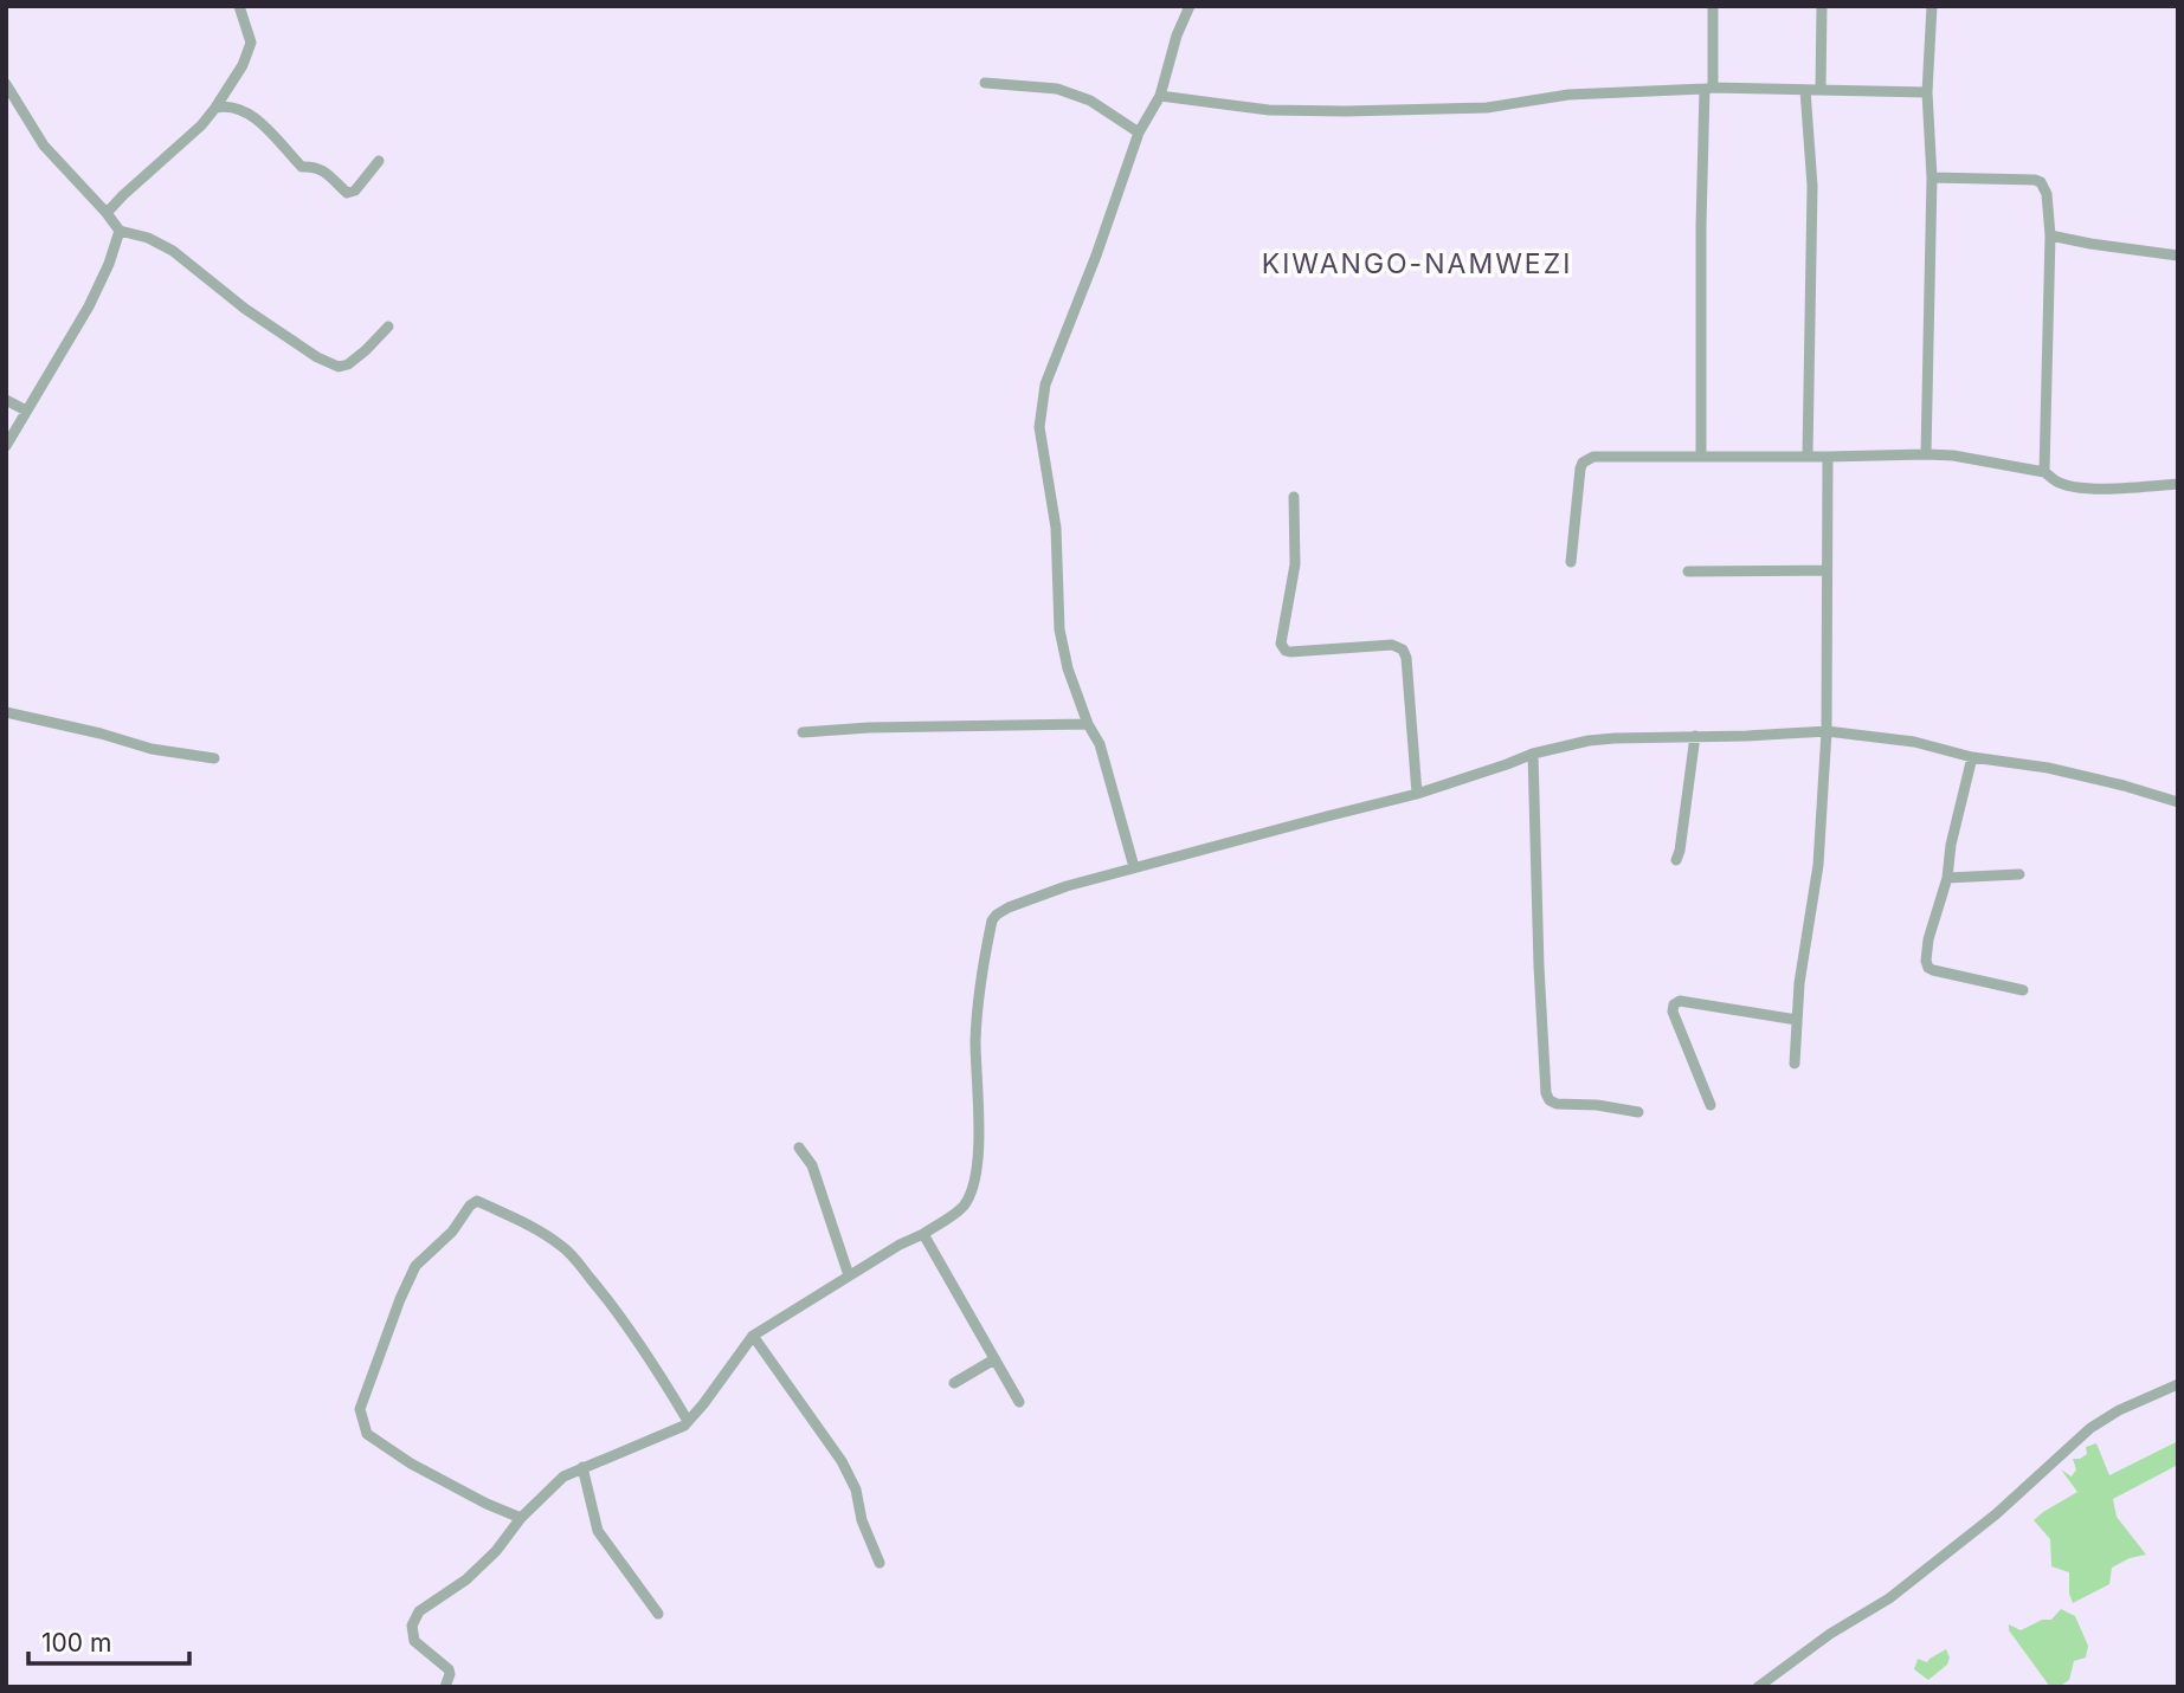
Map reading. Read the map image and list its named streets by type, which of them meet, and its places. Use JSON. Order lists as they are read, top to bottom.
{
  "districts": ["KIWANGO-NAMWEZI"],
  "scale_bar": "100 m"
}
